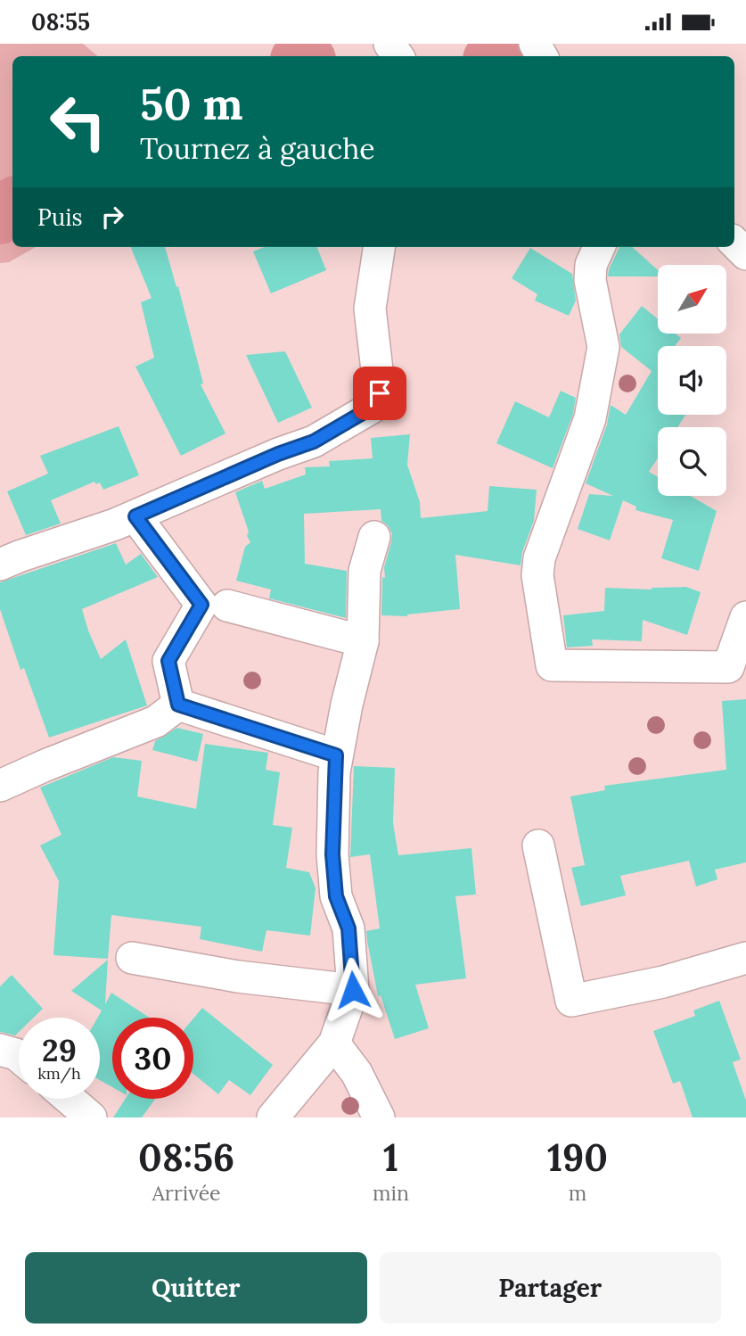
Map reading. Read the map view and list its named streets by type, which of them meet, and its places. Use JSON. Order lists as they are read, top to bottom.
{
  "north": "top right",
  "page": {
    "status": "08:55",
    "turn": ["50 m", "Tournez à gauche"],
    "then": "Puis",
    "speed": "29 km/h",
    "limit": "30",
    "eta": [
      "08:56",
      "Arrivée",
      "1",
      "min",
      "190",
      "m"
    ],
    "buttons": ["Quitter", "Partager"]
  }
}
